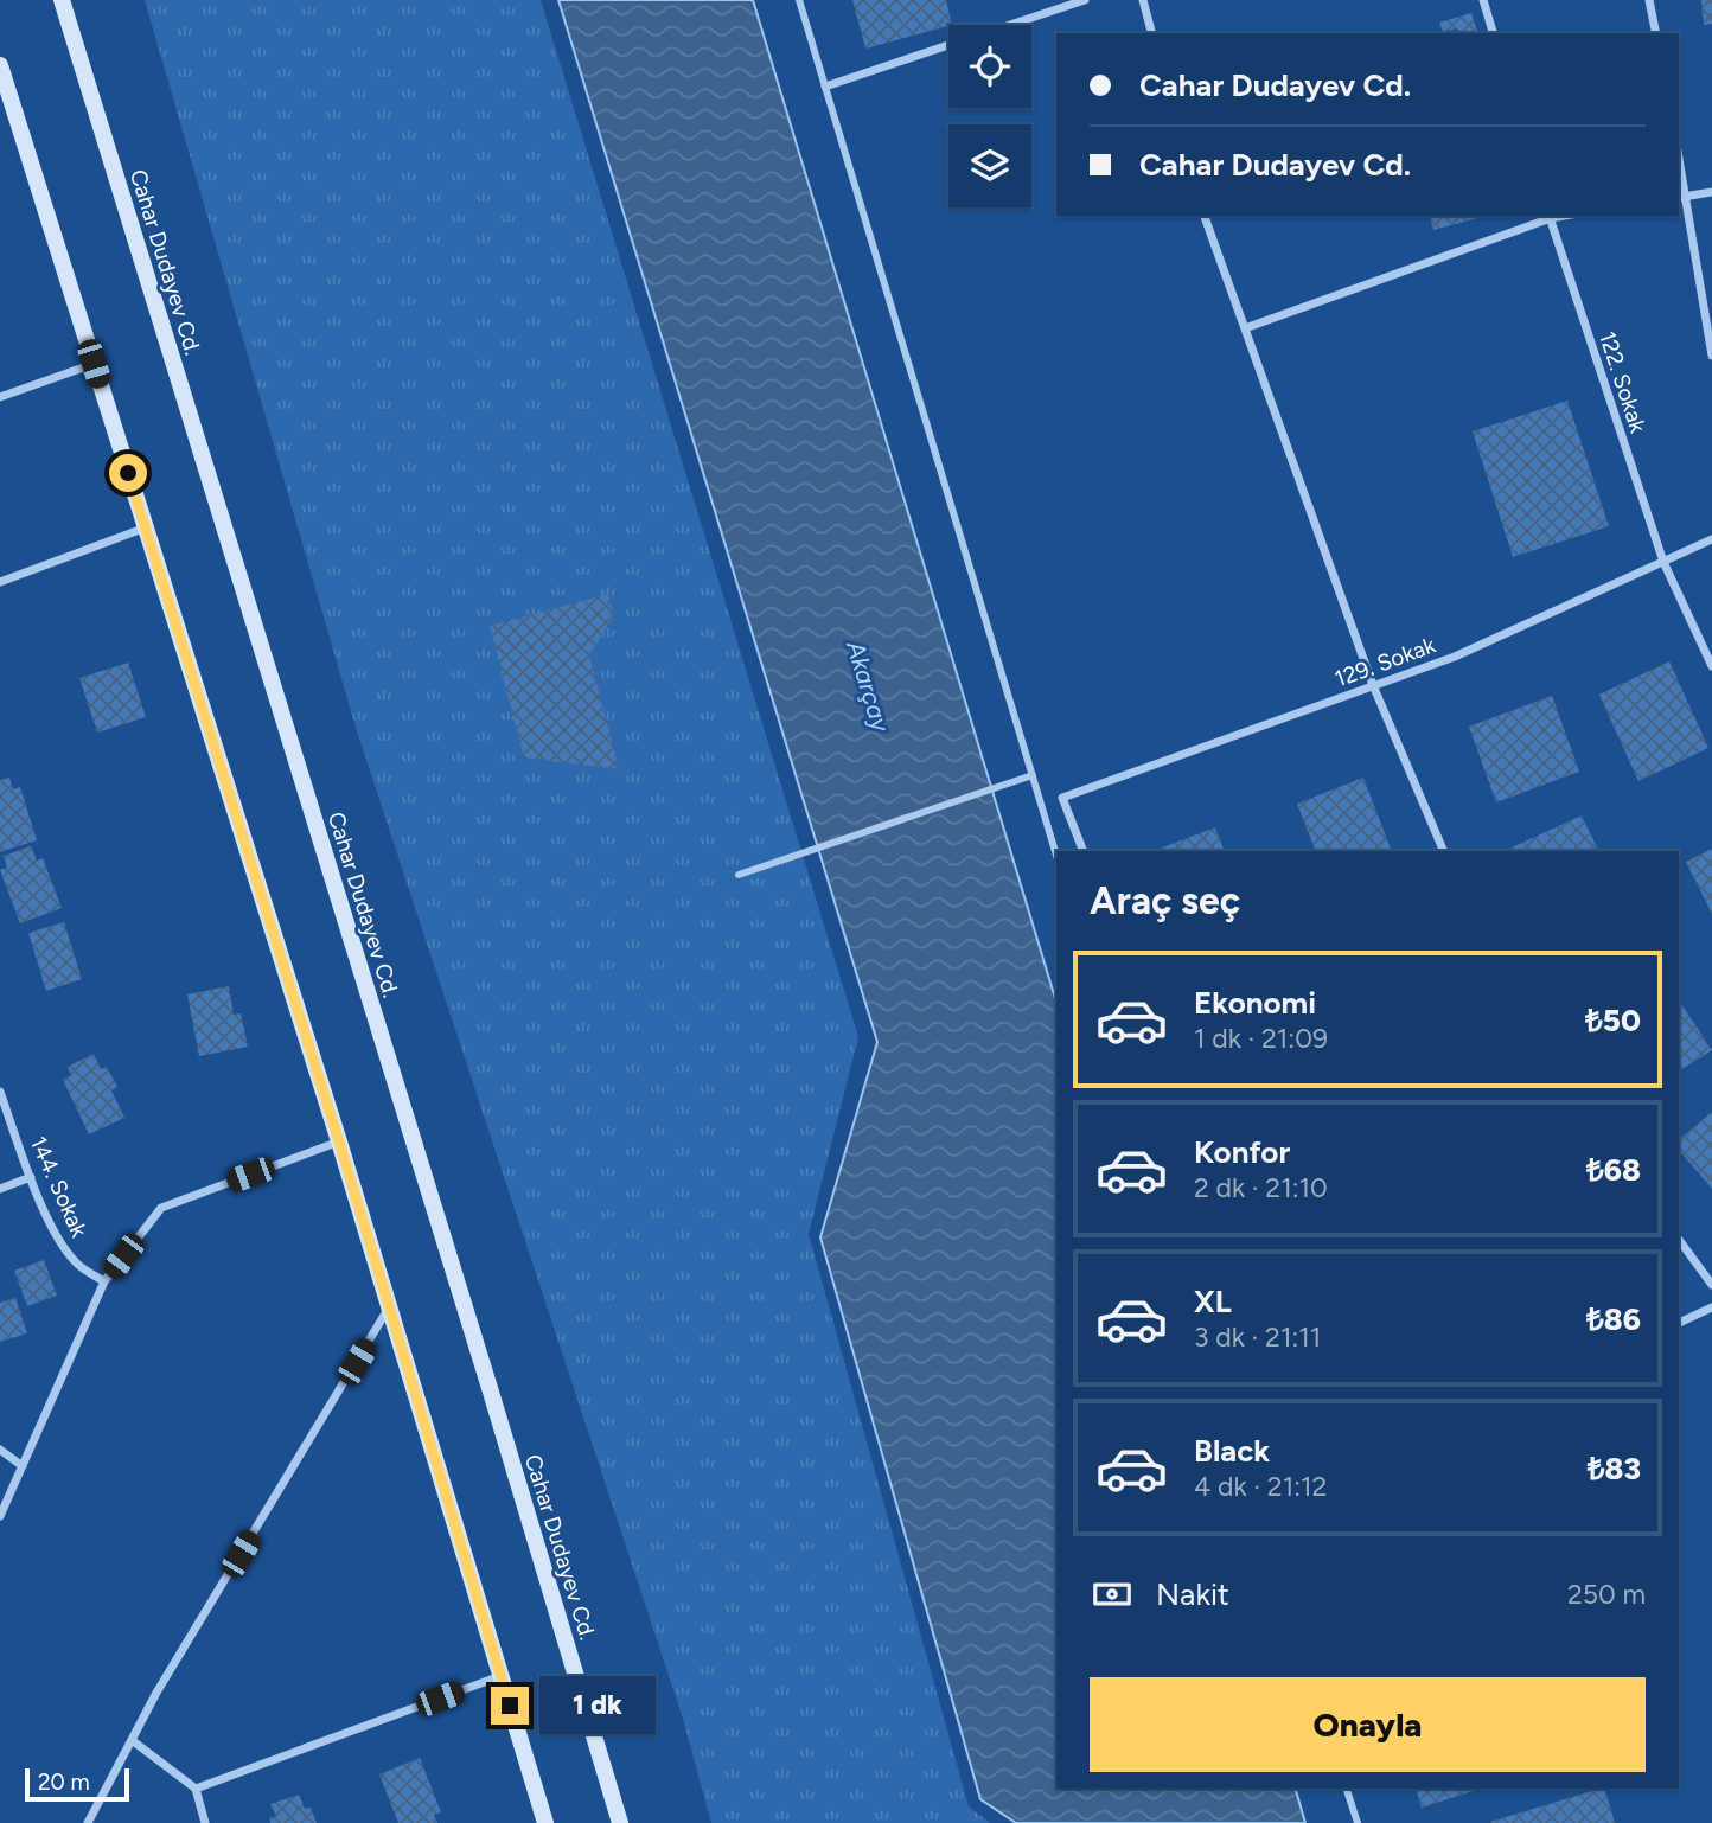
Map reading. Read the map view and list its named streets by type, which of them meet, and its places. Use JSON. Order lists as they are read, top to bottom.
{
  "streets": {
    "main road": ["Cahar Dudayev Cd."],
    "street": ["122. Sokak", "129. Sokak", "144. Sokak"]
  },
  "crossings": [
    ["122. Sokak", "129. Sokak"]
  ],
  "water": ["Akarçay"],
  "scale_bar": "20 m",
  "page": {
    "banner": ["Cahar Dudayev Cd.", "Cahar Dudayev Cd."],
    "heading": "Araç seç",
    "list": [
      {
        "name": "Ekonomi",
        "note": "1 dk · 21:09",
        "value": "₺50"
      },
      {
        "name": "Konfor",
        "note": "2 dk · 21:10",
        "value": "₺68"
      },
      {
        "name": "XL",
        "note": "3 dk · 21:11",
        "value": "₺86"
      },
      {
        "name": "Black",
        "note": "4 dk · 21:12",
        "value": "₺83"
      }
    ],
    "pay": ["Nakit", "250 m"],
    "buttons": "Onayla",
    "bubble": "1 dk",
    "scale": "20 m"
  }
}
